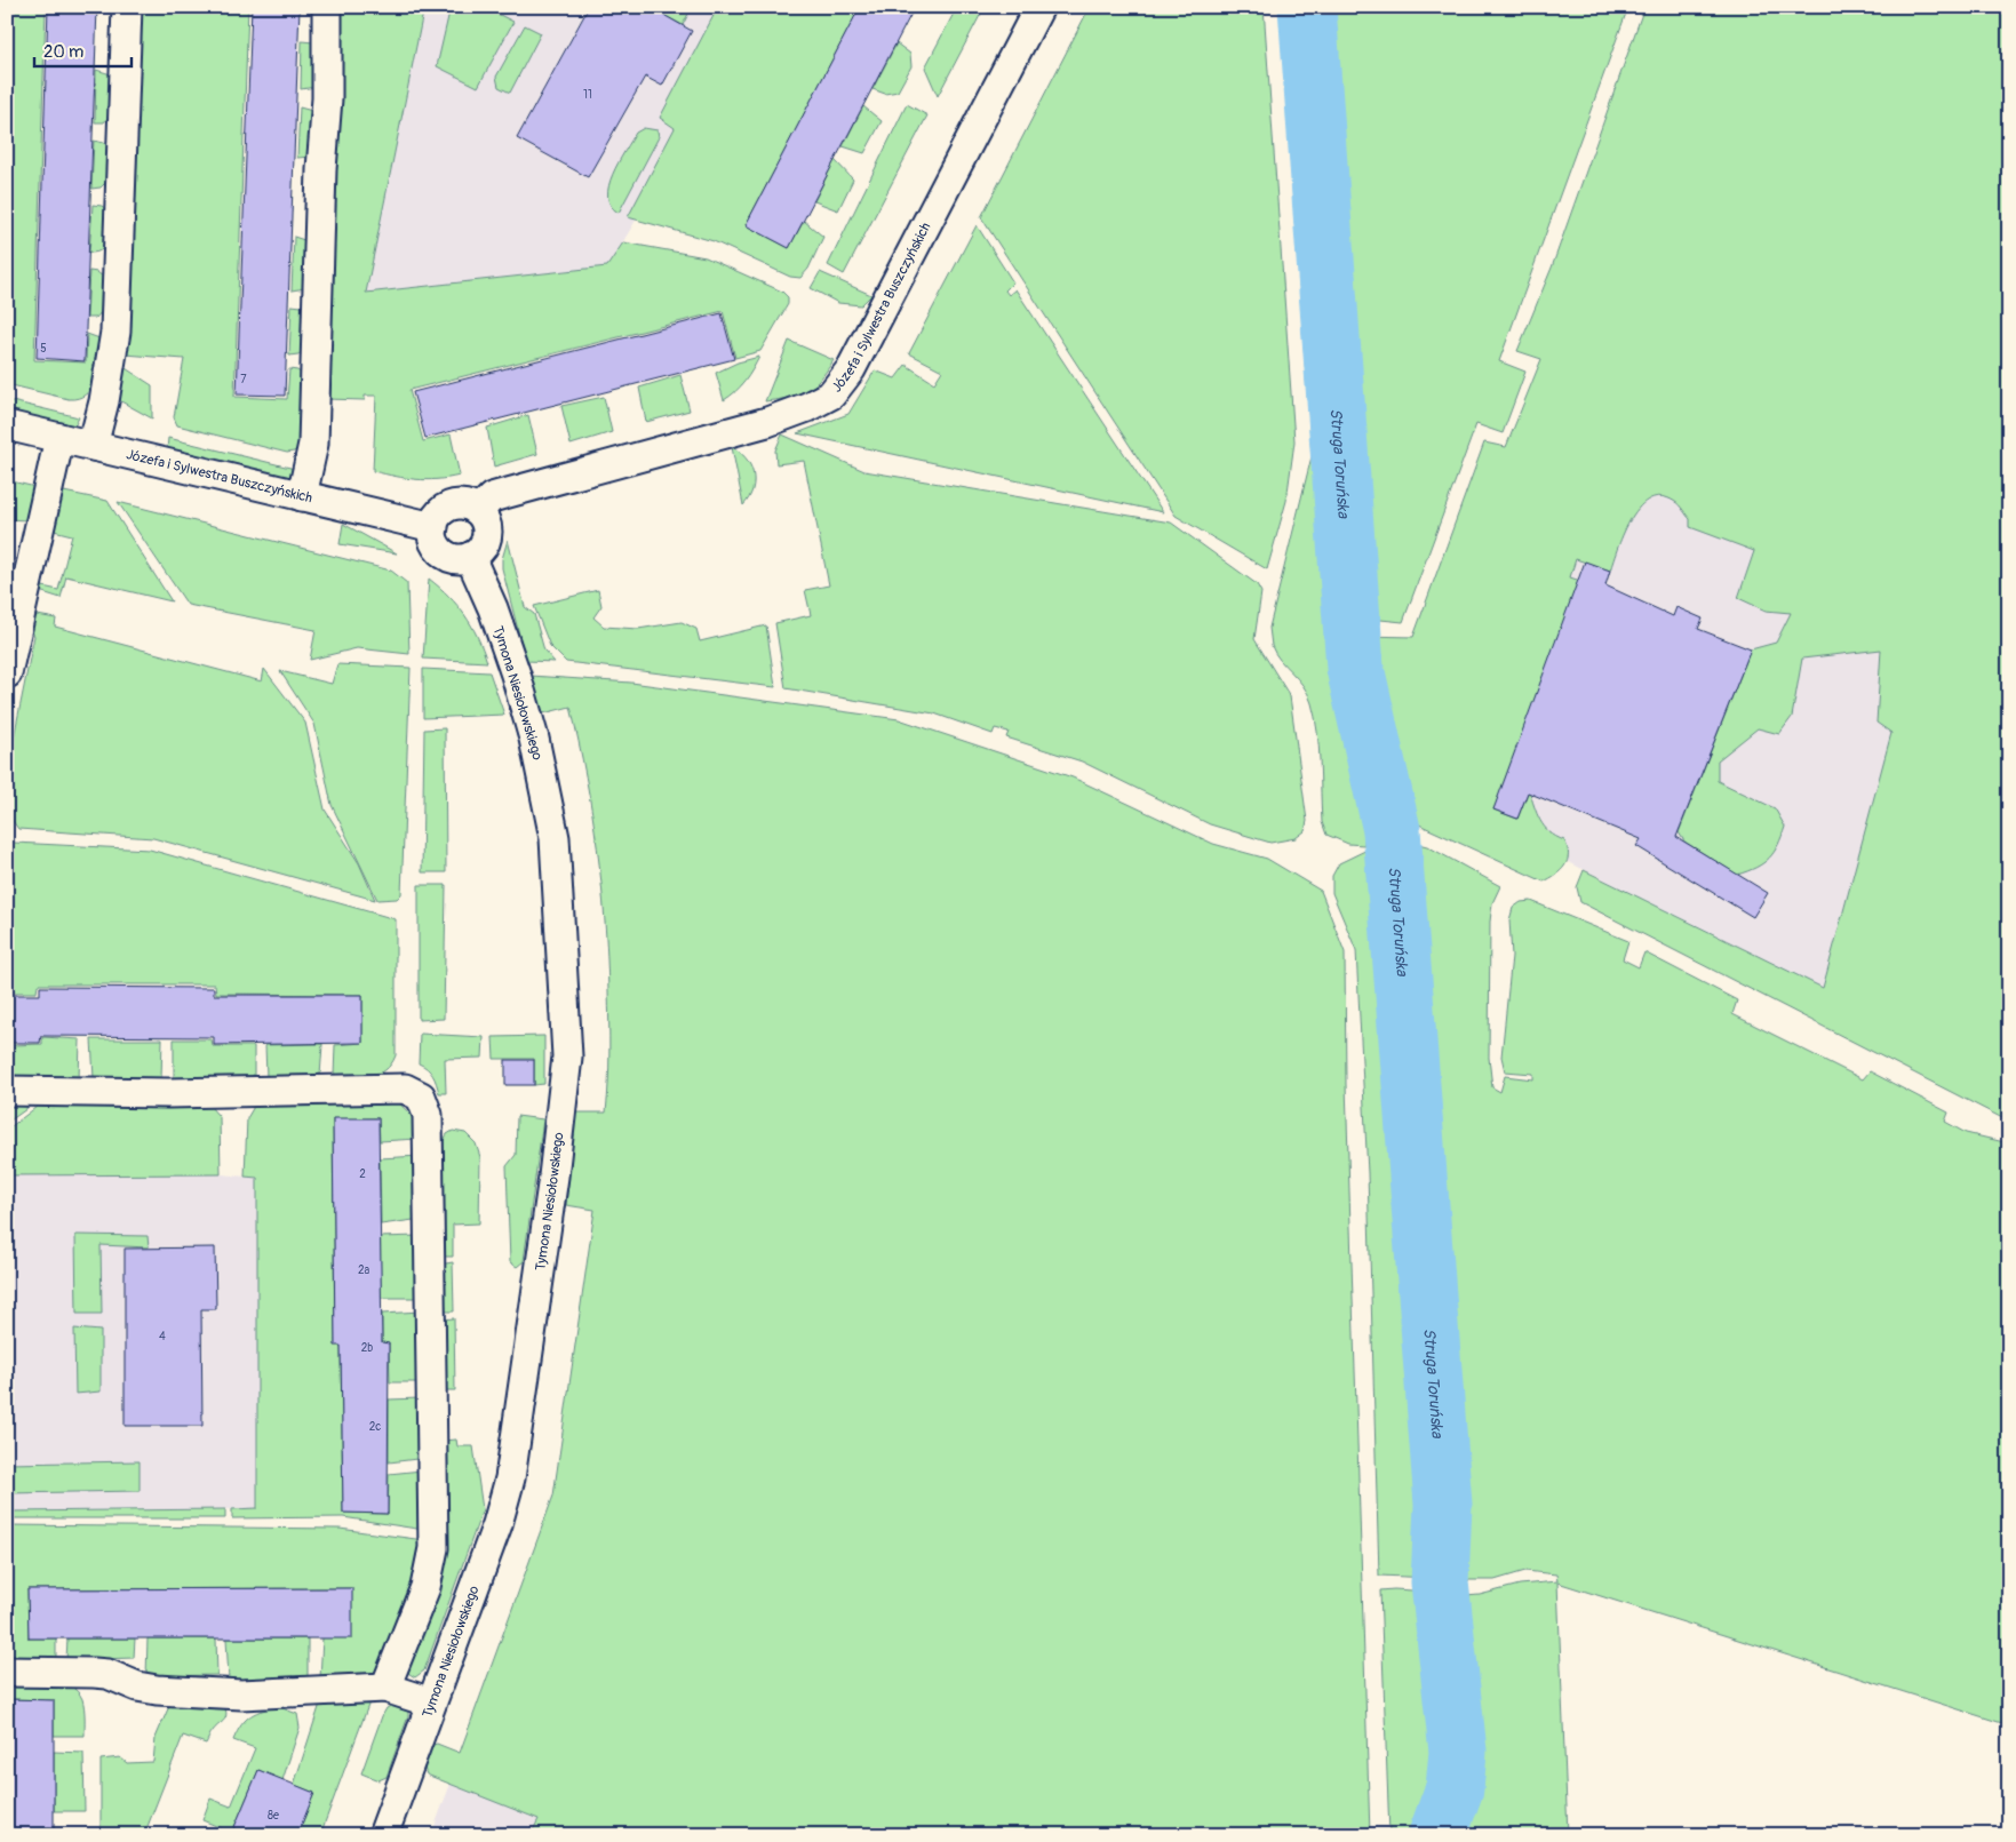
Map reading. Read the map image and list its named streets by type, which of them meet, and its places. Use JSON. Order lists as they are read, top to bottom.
{
  "streets": {
    "street": ["Józefa i Sylwestra Buszczyńskich", "Tymona Niesiołowskiego"]
  },
  "crossings": [
    ["Józefa i Sylwestra Buszczyńskich", "Tymona Niesiołowskiego"]
  ],
  "water": ["Struga Toruńska"],
  "house_numbers": [
    "11",
    "5",
    "7",
    "2",
    "2a",
    "4",
    "2b",
    "2c",
    "8e"
  ],
  "scale_bar": "20 m"
}
